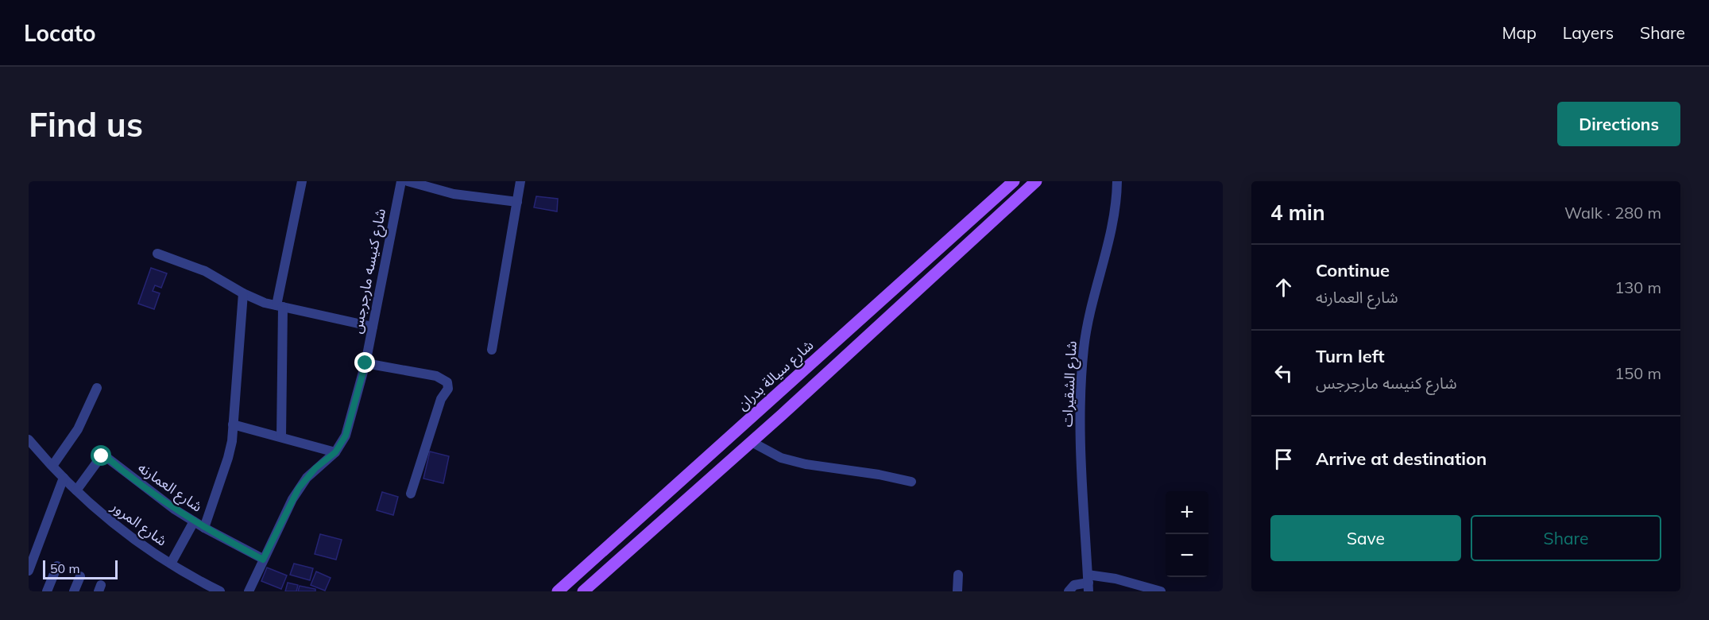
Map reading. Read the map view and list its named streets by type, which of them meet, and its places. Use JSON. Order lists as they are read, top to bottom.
{
  "streets": {
    "main road": ["شارع سيالة بدران"],
    "street": [
      "شارع كنيسه مارجرجس",
      "شارع الشقيرات",
      "شارع العمارنه",
      "شارع المرور"
    ]
  },
  "crossings": [
    ["شارع كنيسه مارجرجس", "شارع العمارنه"],
    ["شارع العمارنه", "شارع المرور"]
  ],
  "scale_bar": "50 m",
  "page": {
    "header": "Locato",
    "nav": ["Map", "Layers", "Share"],
    "buttons": [
      "Directions",
      ["Save", "Share"]
    ],
    "title": "Find us",
    "heading": ["4 min", "Walk · 280 m"],
    "list": [
      ["Continue", "شارع العمارنه", "130 m"],
      ["Turn left", "شارع كنيسه مارجرجس", "150 m"],
      "Arrive at destination"
    ],
    "map_buttons": ["+", "−"],
    "scale": "50 m"
  }
}
